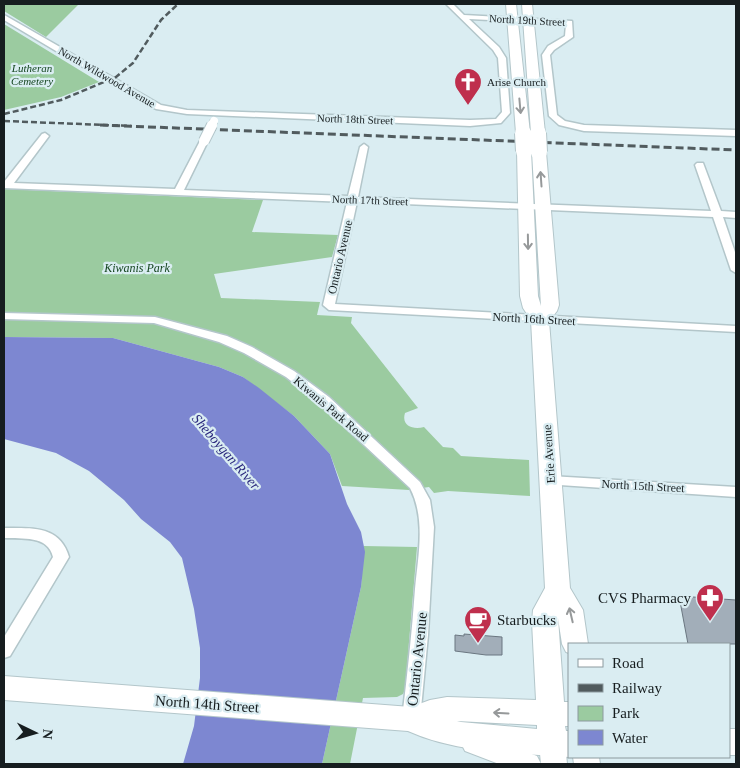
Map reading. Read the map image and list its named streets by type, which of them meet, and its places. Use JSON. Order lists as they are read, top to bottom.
{
  "streets": {
    "main road": ["Erie Avenue", "North 14th Street"],
    "street": [
      "North 19th Street",
      "North Wildwood Avenue",
      "North 18th Street",
      "North 17th Street",
      "Ontario Avenue",
      "North 16th Street",
      "Kiwanis Park Road",
      "North 15th Street"
    ]
  },
  "crossings": [
    ["North 19th Street", "North 18th Street"],
    ["North Wildwood Avenue", "North 18th Street"],
    ["North 17th Street", "Ontario Avenue"],
    ["North 17th Street", "Erie Avenue"],
    ["Ontario Avenue", "North 16th Street"],
    ["Ontario Avenue", "Kiwanis Park Road"],
    ["Ontario Avenue", "North 14th Street"],
    ["North 16th Street", "Erie Avenue"],
    ["Erie Avenue", "North 15th Street"]
  ],
  "water": ["Sheboygan River"],
  "parks": ["Lutheran Cemetery", "Kiwanis Park"],
  "places": {
    "church": ["Arise Church"],
    "pharmacy": ["CVS Pharmacy"],
    "cafe": ["Starbucks"]
  },
  "legend": [
    "Road",
    "Railway",
    "Park",
    "Water"
  ],
  "north": "right"
}
